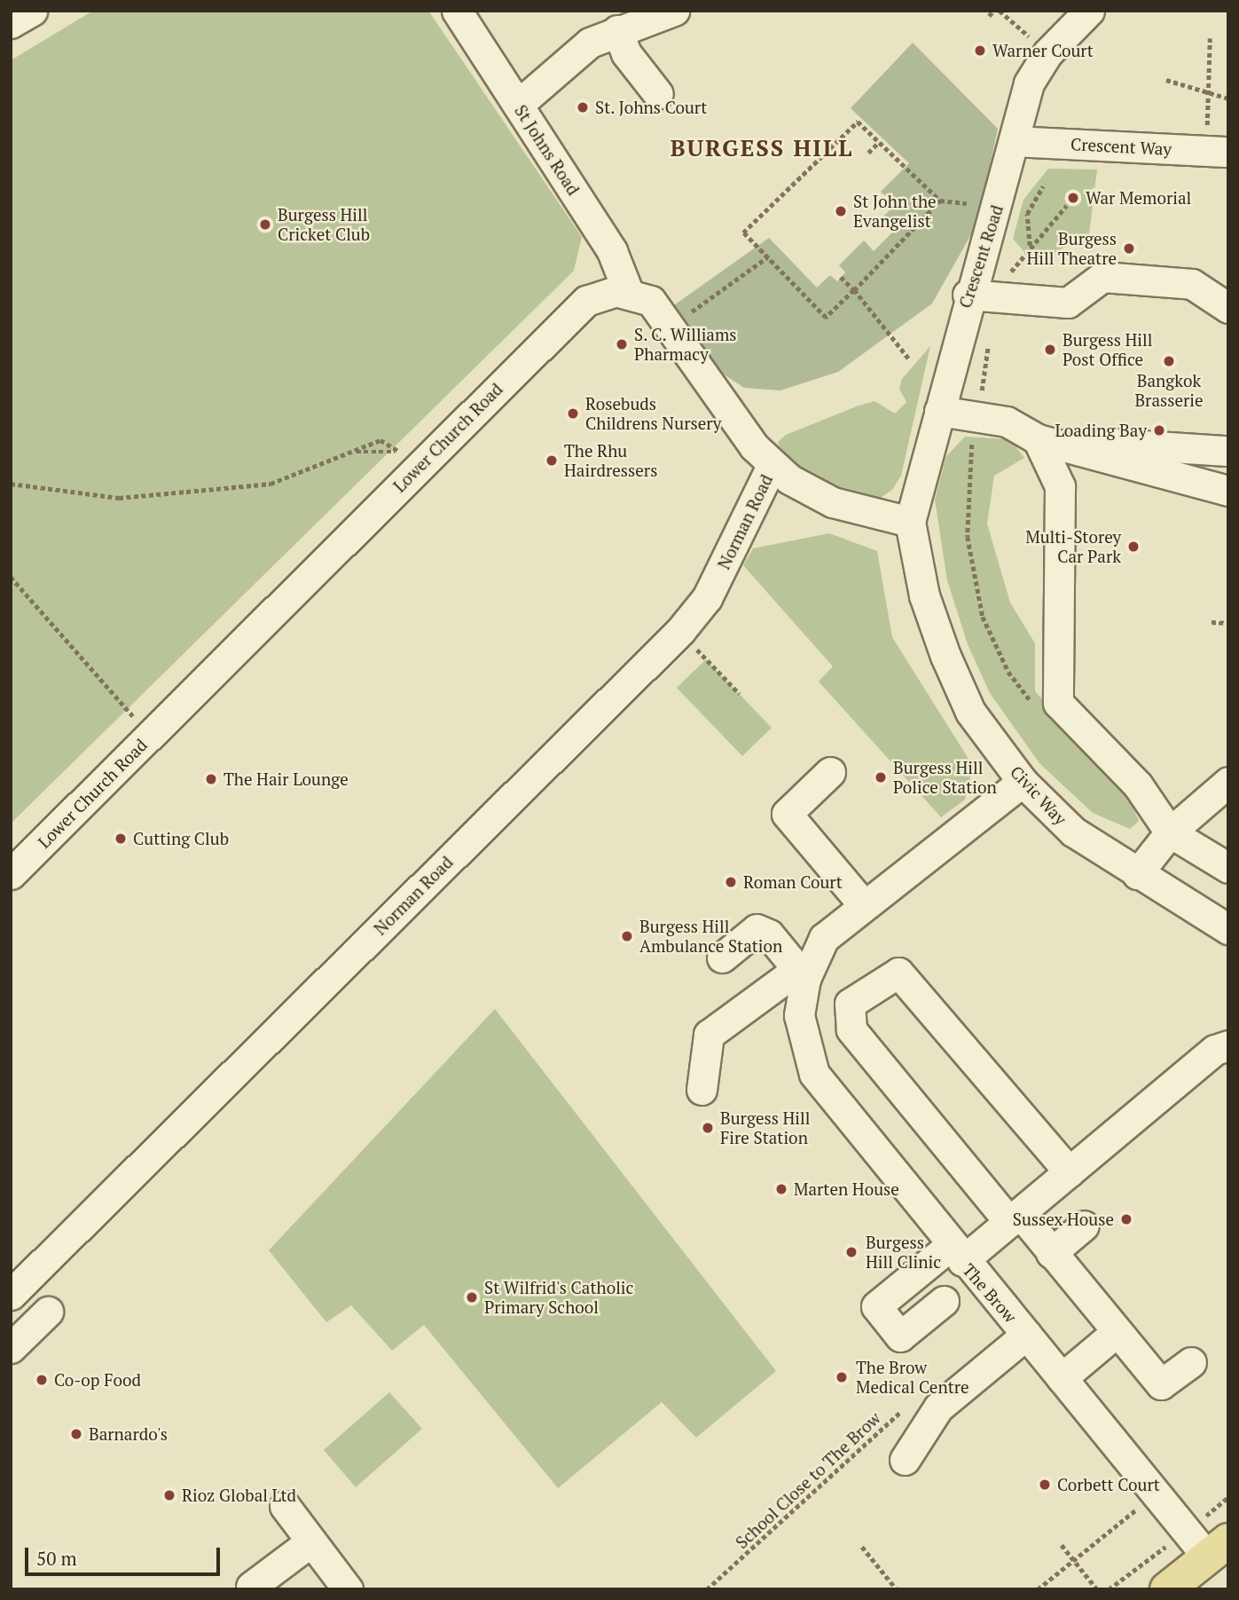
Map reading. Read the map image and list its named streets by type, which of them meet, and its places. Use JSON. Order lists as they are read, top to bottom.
{
  "streets": {
    "street": [
      "Crescent Way",
      "St Johns Road",
      "Crescent Road",
      "Lower Church Road",
      "Norman Road",
      "Civic Way",
      "The Brow"
    ],
    "path": ["School Close to The Brow"]
  },
  "crossings": [
    ["Crescent Way", "Crescent Road"],
    ["St Johns Road", "Lower Church Road"],
    ["Crescent Road", "Civic Way"],
    ["Civic Way", "The Brow"]
  ],
  "districts": ["BURGESS HILL"],
  "places": [
    "Warner Court",
    "St. Johns Court",
    "War Memorial",
    "St John the Evangelist",
    "Burgess Hill Cricket Club",
    "Burgess Hill Theatre",
    "S. C. Williams Pharmacy",
    "Burgess Hill Post Office",
    "Bangkok Brasserie",
    "Rosebuds Childrens Nursery",
    "Loading Bay",
    "The Rhu Hairdressers",
    "Multi-Storey Car Park",
    "Burgess Hill Police Station",
    "The Hair Lounge",
    "Cutting Club",
    "Roman Court",
    "Burgess Hill Ambulance Station",
    "Burgess Hill Fire Station",
    "Marten House",
    "Sussex House",
    "Burgess Hill Clinic",
    "St Wilfrid's Catholic Primary School",
    "The Brow Medical Centre",
    "Co-op Food",
    "Barnardo's",
    "Corbett Court",
    "Rioz Global Ltd"
  ],
  "scale_bar": "50 m"
}
